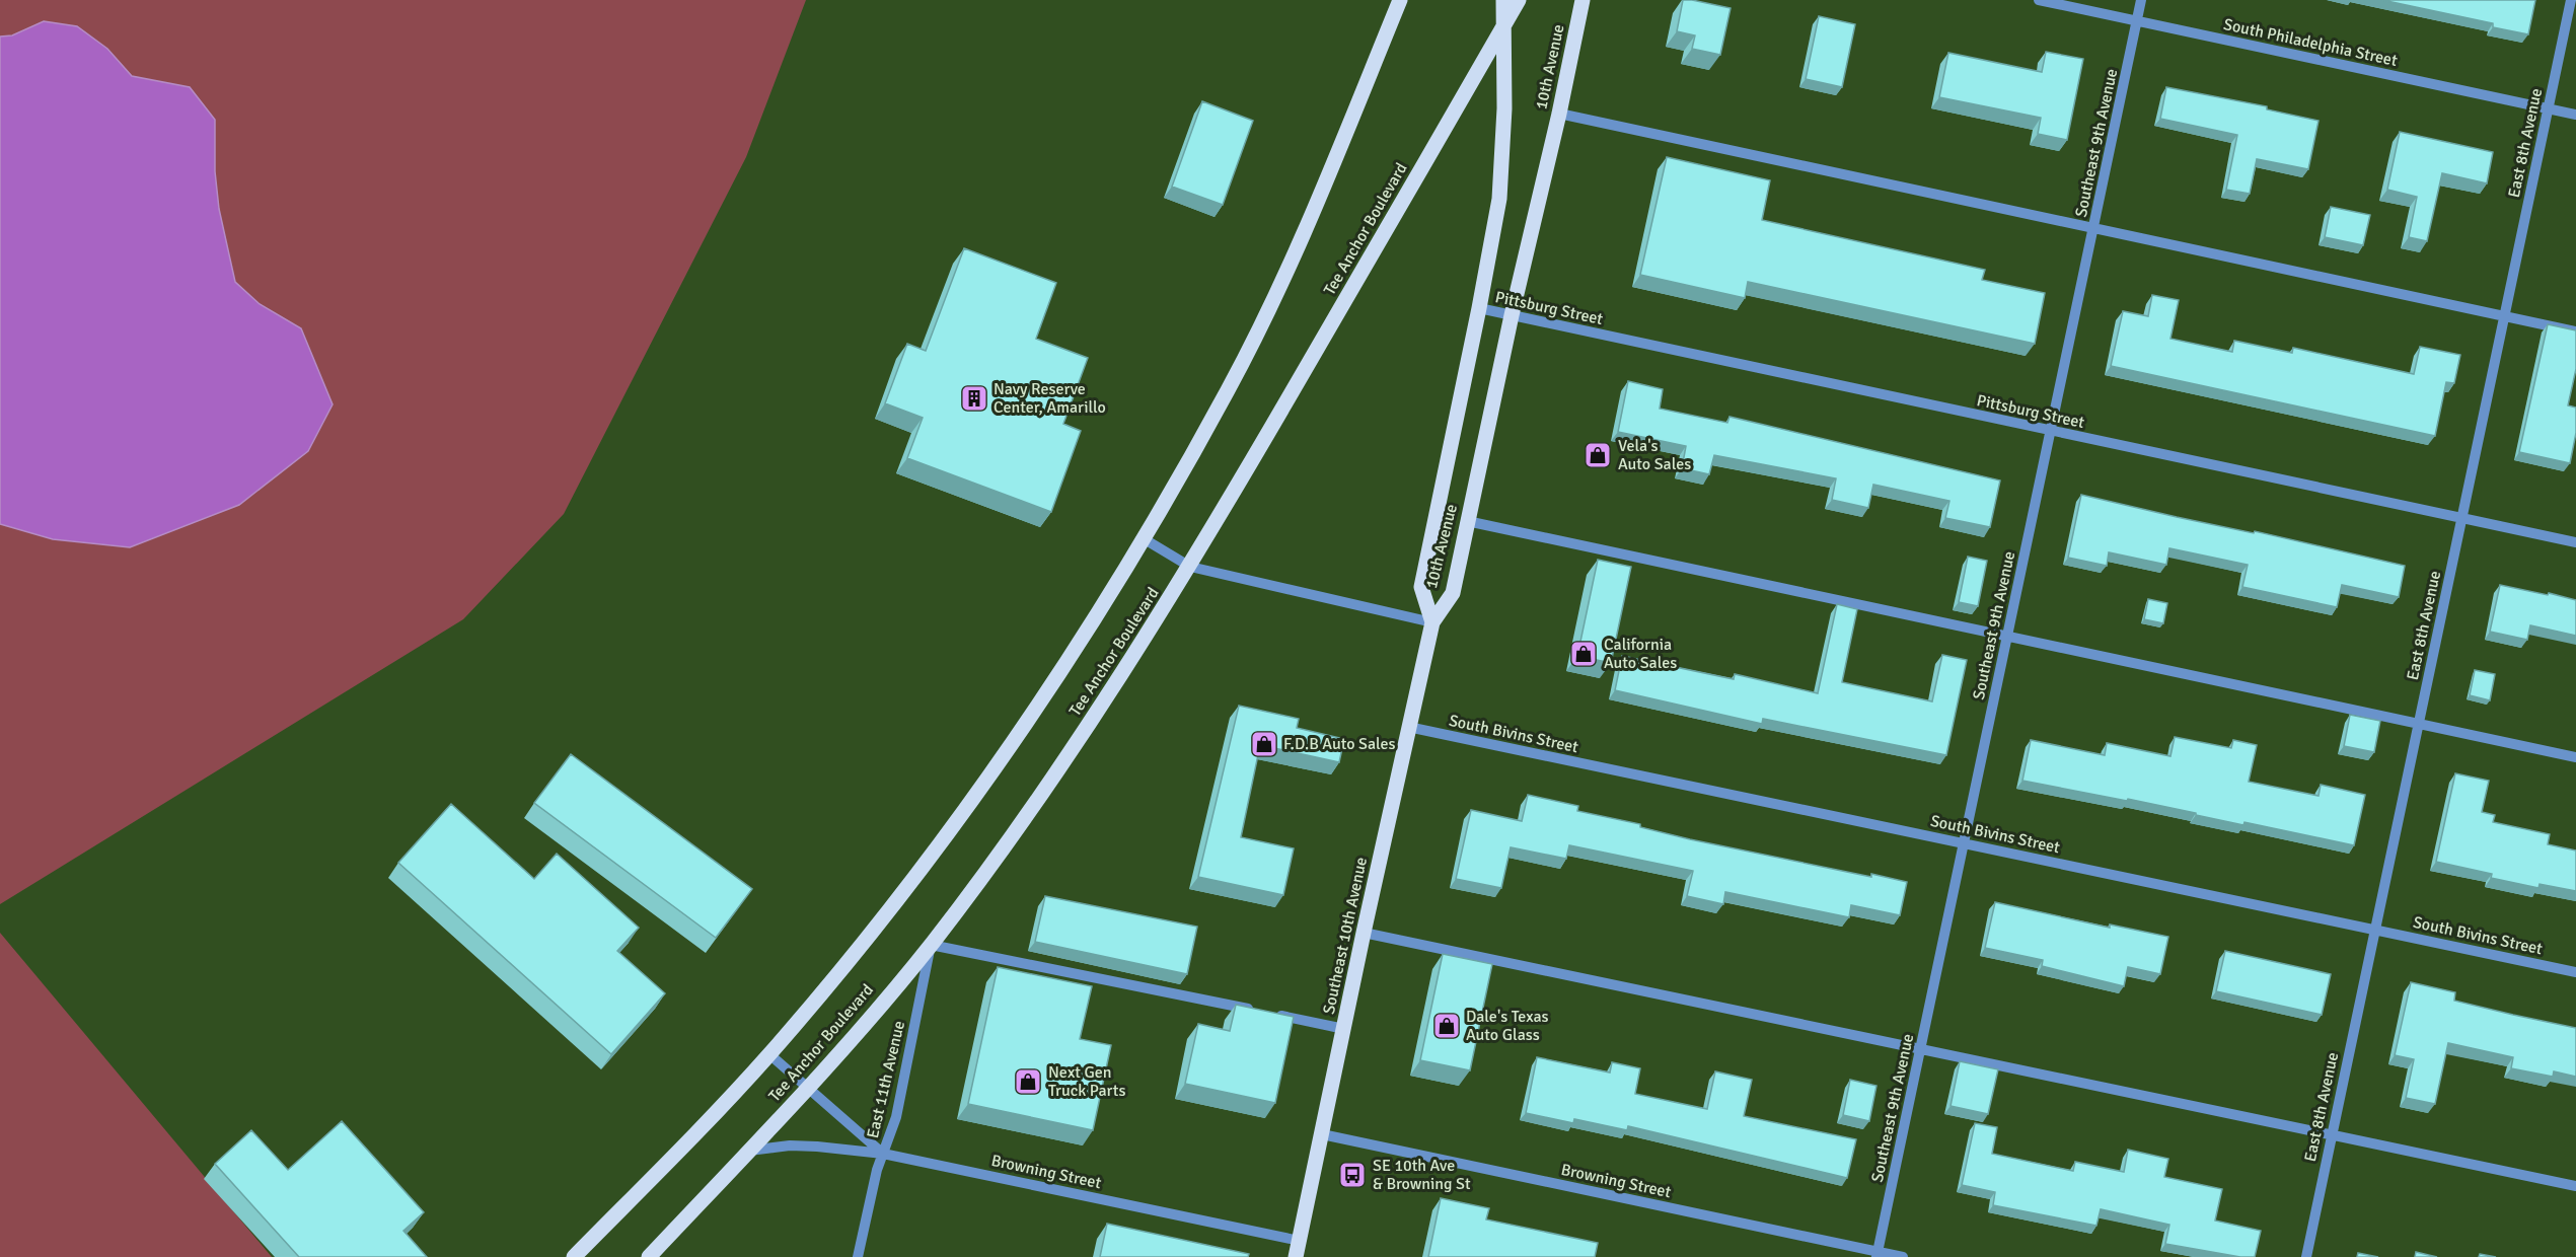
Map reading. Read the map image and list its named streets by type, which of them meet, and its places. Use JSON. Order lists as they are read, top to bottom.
{
  "streets": {
    "main road": ["10th Avenue", "Tee Anchor Boulevard", "Southeast 10th Avenue"],
    "street": [
      "South Philadelphia Street",
      "Southeast 9th Avenue",
      "East 8th Avenue",
      "Pittsburg Street",
      "South Bivins Street",
      "East 11th Avenue",
      "Browning Street"
    ]
  },
  "crossings": [
    ["South Philadelphia Street", "Southeast 9th Avenue"],
    ["South Philadelphia Street", "East 8th Avenue"],
    ["10th Avenue", "Tee Anchor Boulevard"],
    ["10th Avenue", "Pittsburg Street"],
    ["10th Avenue", "Southeast 10th Avenue"],
    ["Southeast 9th Avenue", "Pittsburg Street"],
    ["Southeast 9th Avenue", "South Bivins Street"],
    ["Southeast 9th Avenue", "Browning Street"],
    ["East 8th Avenue", "Pittsburg Street"],
    ["East 8th Avenue", "South Bivins Street"],
    ["Tee Anchor Boulevard", "East 11th Avenue"],
    ["Tee Anchor Boulevard", "Browning Street"],
    ["South Bivins Street", "Southeast 10th Avenue"],
    ["Southeast 10th Avenue", "Browning Street"],
    ["East 11th Avenue", "Browning Street"]
  ],
  "places": {
    "building": ["Navy Reserve Center, Amarillo"],
    "shop": [
      "Vela's Auto Sales",
      "California Auto Sales",
      "F.D.B Auto Sales",
      "Dale's Texas Auto Glass",
      "Next Gen Truck Parts"
    ],
    "bus stop": ["SE 10th Ave & Browning St"]
  }
}
